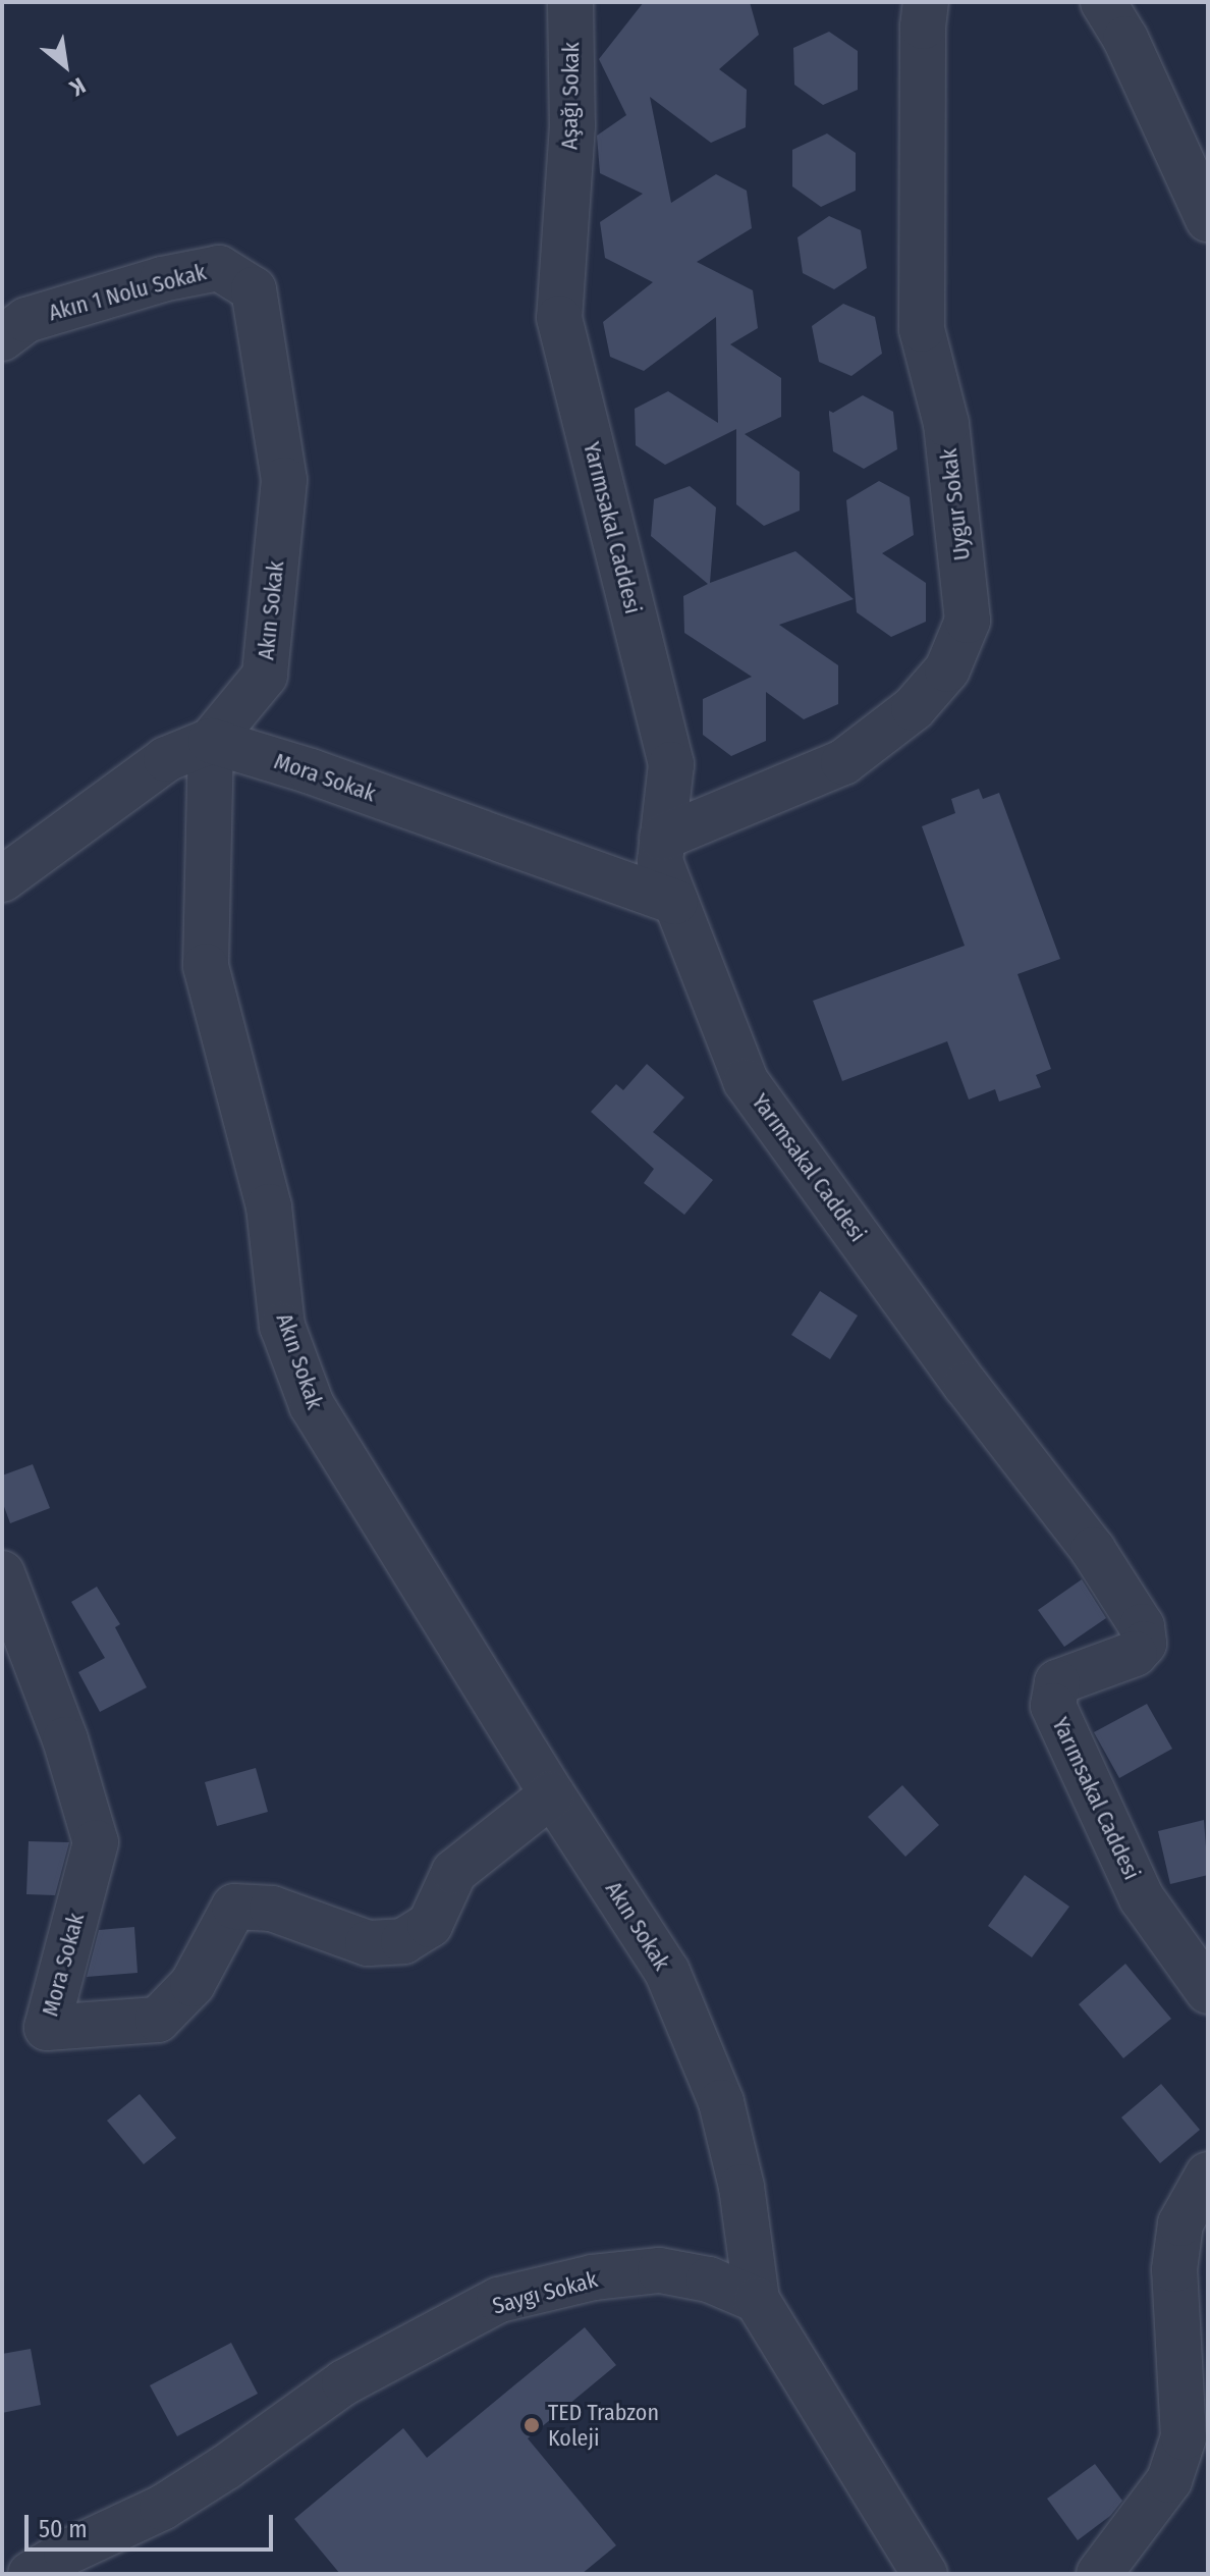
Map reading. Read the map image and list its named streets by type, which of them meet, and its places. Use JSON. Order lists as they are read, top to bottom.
{
  "streets": {
    "street": [
      "Aşağı Sokak",
      "Akın 1 Nolu Sokak",
      "Uygur Sokak",
      "Yarımsakal Caddesi",
      "Akın Sokak",
      "Mora Sokak",
      "Saygı Sokak"
    ]
  },
  "crossings": [
    ["Aşağı Sokak", "Yarımsakal Caddesi"],
    ["Akın 1 Nolu Sokak", "Akın Sokak"],
    ["Uygur Sokak", "Yarımsakal Caddesi"],
    ["Yarımsakal Caddesi", "Mora Sokak"],
    ["Akın Sokak", "Mora Sokak"],
    ["Akın Sokak", "Saygı Sokak"]
  ],
  "places": ["TED Trabzon Koleji"],
  "scale_bar": "50 m",
  "north": "bottom right"
}
